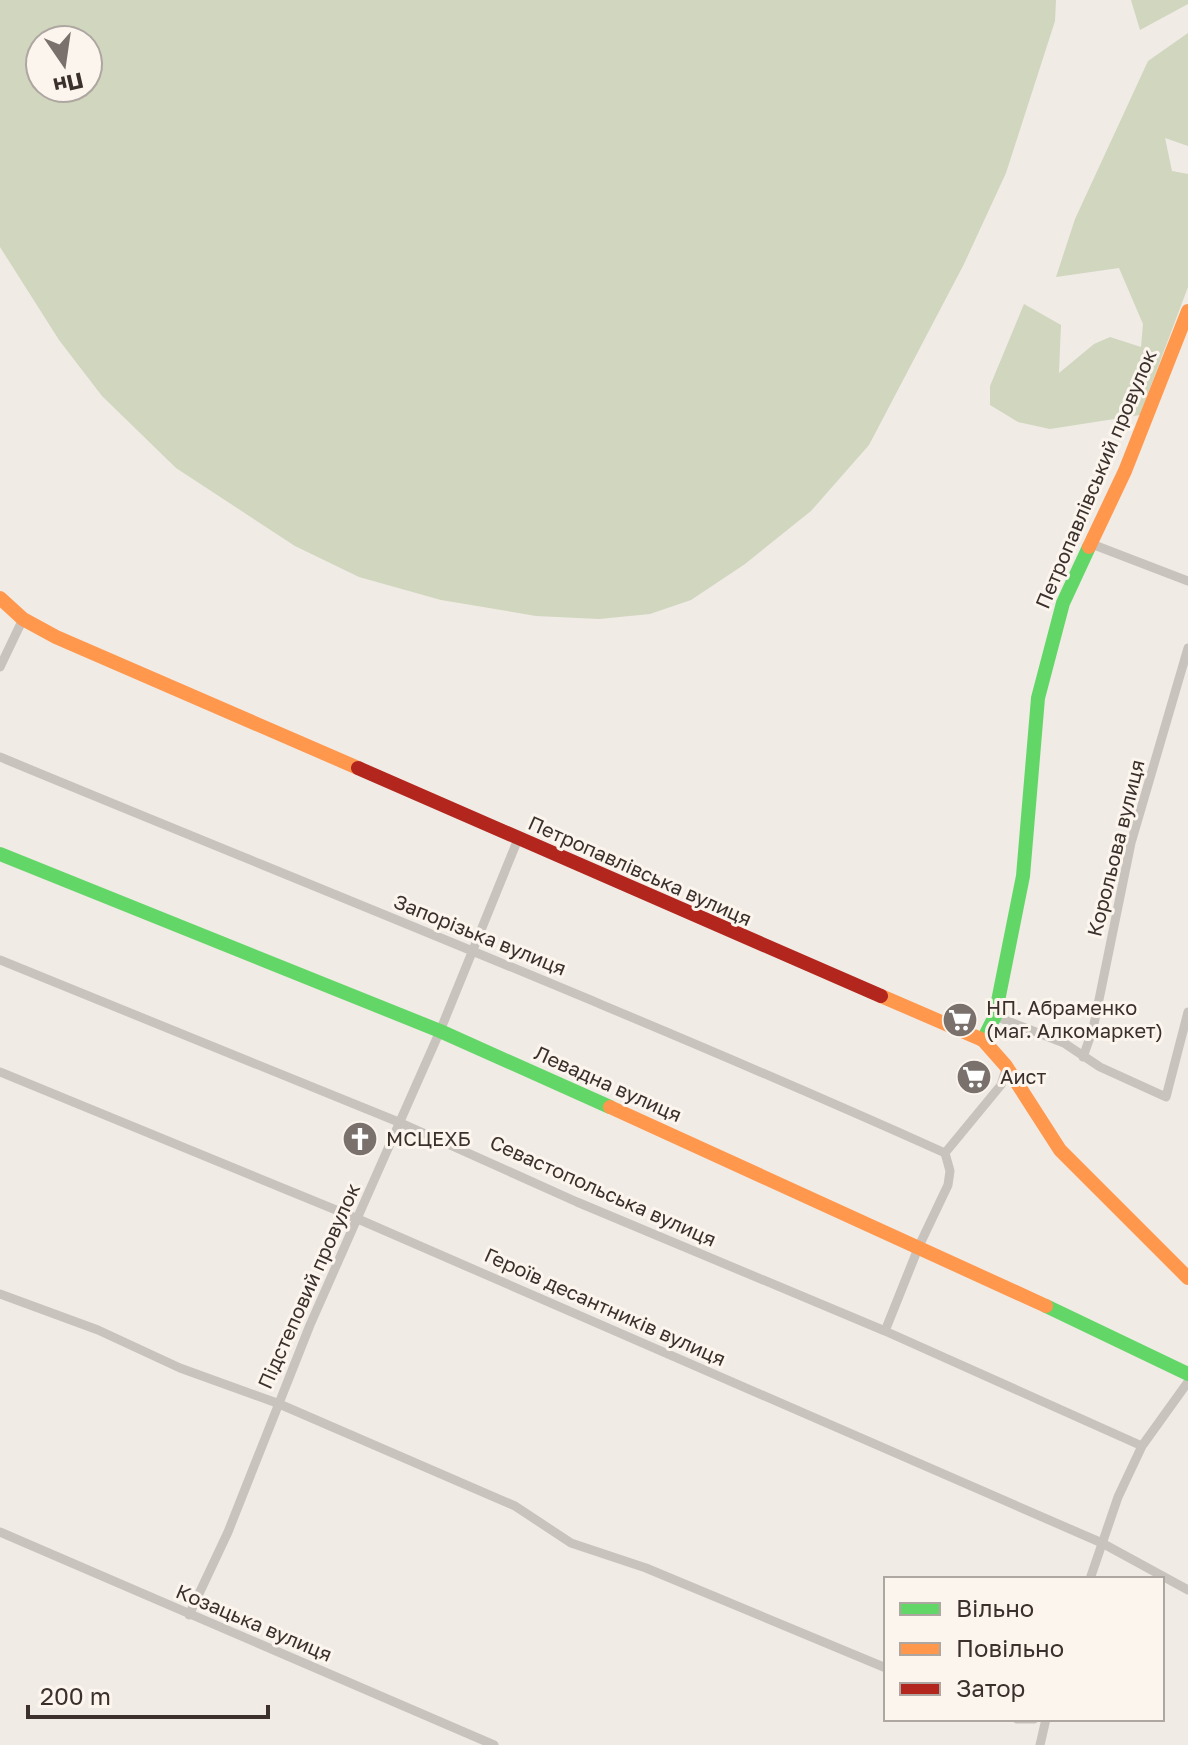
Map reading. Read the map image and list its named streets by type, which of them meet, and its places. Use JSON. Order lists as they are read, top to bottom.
{
  "streets": {
    "street": [
      "Петропавлівський провулок",
      "Корольова вулиця",
      "Петропавлівська вулиця",
      "Запорізька вулиця",
      "Левадна вулиця",
      "Севастопольська вулиця",
      "Підстеповий провулок",
      "Героїв десантників вулиця",
      "Козацька вулиця"
    ]
  },
  "crossings": [
    ["Петропавлівський провулок", "Петропавлівська вулиця"],
    ["Петропавлівська вулиця", "Підстеповий провулок"],
    ["Запорізька вулиця", "Підстеповий провулок"],
    ["Левадна вулиця", "Підстеповий провулок"],
    ["Севастопольська вулиця", "Підстеповий провулок"],
    ["Підстеповий провулок", "Героїв десантників вулиця"],
    ["Підстеповий провулок", "Козацька вулиця"]
  ],
  "places": {
    "supermarket": ["НП. Абраменко (маг. Алкомаркет)", "Аист"],
    "church": ["МСЦЕХБ"]
  },
  "legend": ["Вільно", "Повільно", "Затор"],
  "scale_bar": "200 m",
  "north": "bottom"
}
